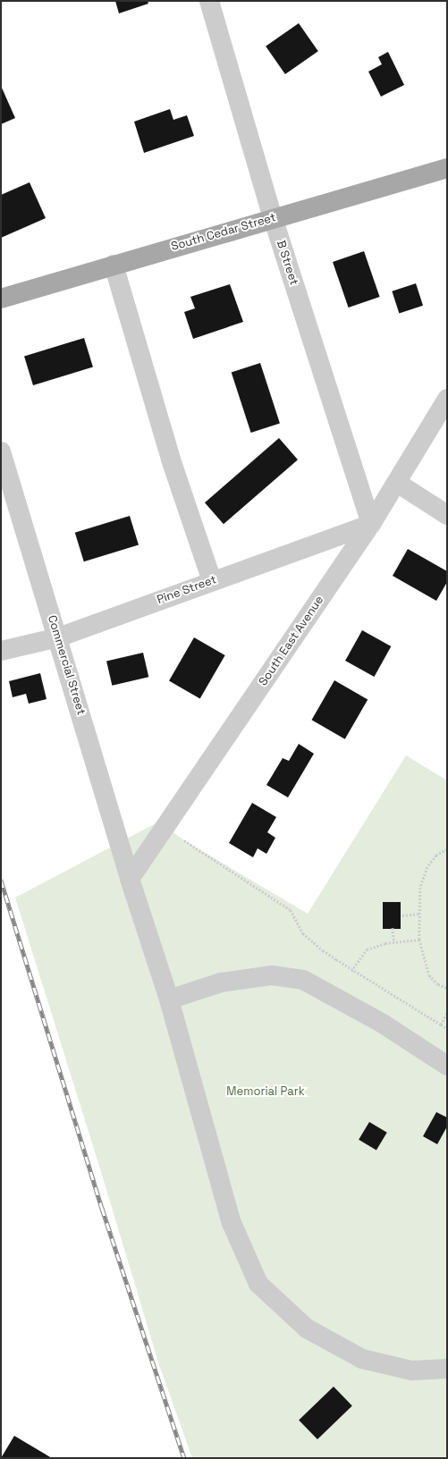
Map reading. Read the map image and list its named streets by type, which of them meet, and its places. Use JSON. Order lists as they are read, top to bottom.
{
  "streets": {
    "main road": ["South Cedar Street"],
    "street": [
      "B Street",
      "Pine Street",
      "South East Avenue",
      "Commercial Street"
    ]
  },
  "crossings": [
    ["South Cedar Street", "B Street"],
    ["B Street", "Pine Street"],
    ["B Street", "South East Avenue"],
    ["Pine Street", "South East Avenue"],
    ["Pine Street", "Commercial Street"],
    ["South East Avenue", "Commercial Street"]
  ],
  "parks": ["Memorial Park"]
}
